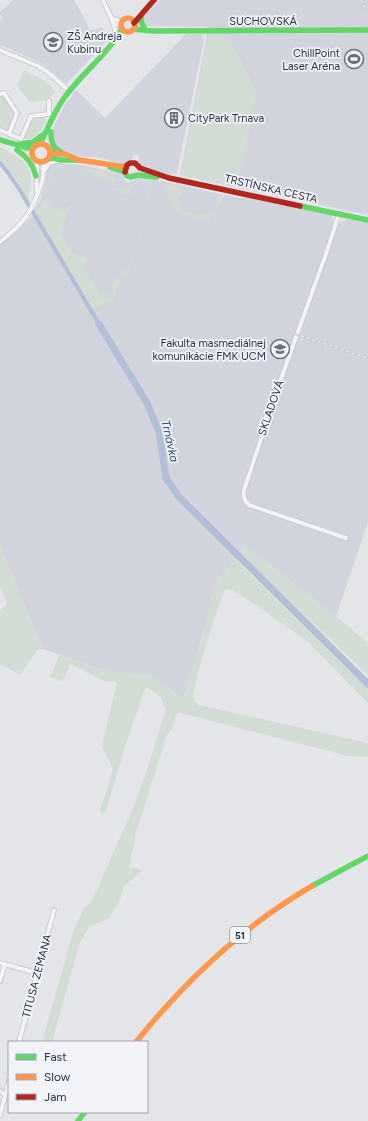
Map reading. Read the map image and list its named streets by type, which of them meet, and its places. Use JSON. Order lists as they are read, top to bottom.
{
  "streets": {
    "main road": ["SUCHOVSKÁ", "TRSTÍNSKA CESTA", "51"],
    "street": ["SKLADOVÁ", "TITUSA ZEMANA"]
  },
  "crossings": [
    ["TRSTÍNSKA CESTA", "SKLADOVÁ"]
  ],
  "water": ["Trnávka"],
  "places": {
    "school or university": ["ZŠ Andreja Kubinu", "Fakulta masmediálnej komunikácie FMK UCM"],
    "sports": ["ChillPoint Laser Aréna"],
    "building": ["CityPark Trnava"]
  },
  "legend": ["Fast", "Slow", "Jam"]
}
